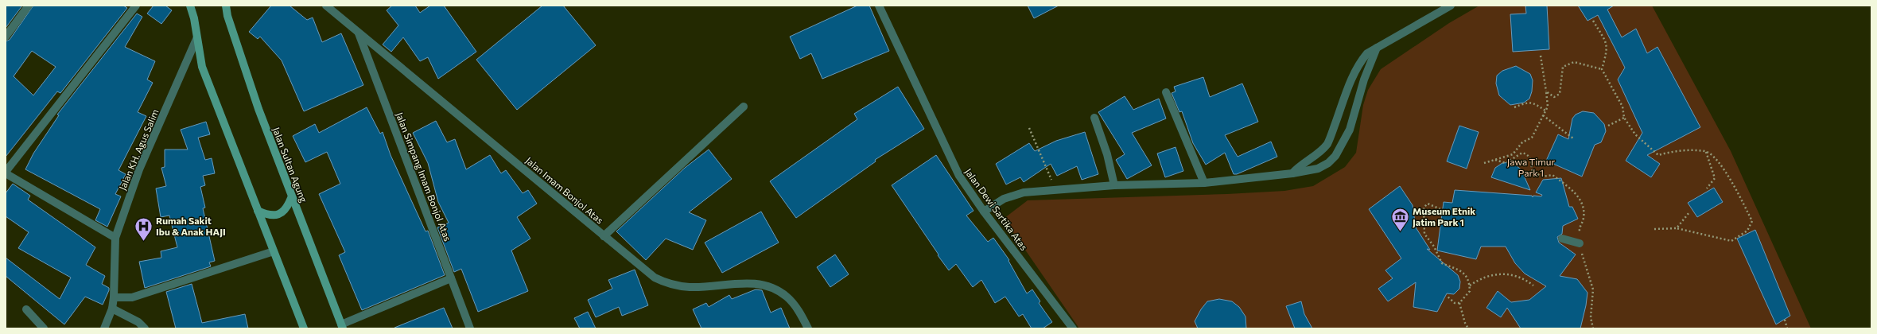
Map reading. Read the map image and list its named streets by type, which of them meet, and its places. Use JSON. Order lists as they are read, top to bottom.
{
  "streets": {
    "main road": ["Jalan Sultan Agung"],
    "street": [
      "Jalan KH. Agus Salim",
      "Jalan Simpang Imam Bonjol Atas",
      "Jalan Imam Bonjol Atas",
      "Jalan Dewi Sartika Atas"
    ]
  },
  "crossings": [
    ["Jalan Simpang Imam Bonjol Atas", "Jalan Imam Bonjol Atas"]
  ],
  "parks": ["Jawa Timur Park 1"],
  "places": {
    "museum": ["Museum Etnik Jatim Park 1"],
    "hospital": ["Rumah Sakit Ibu & Anak HAJI"]
  }
}
